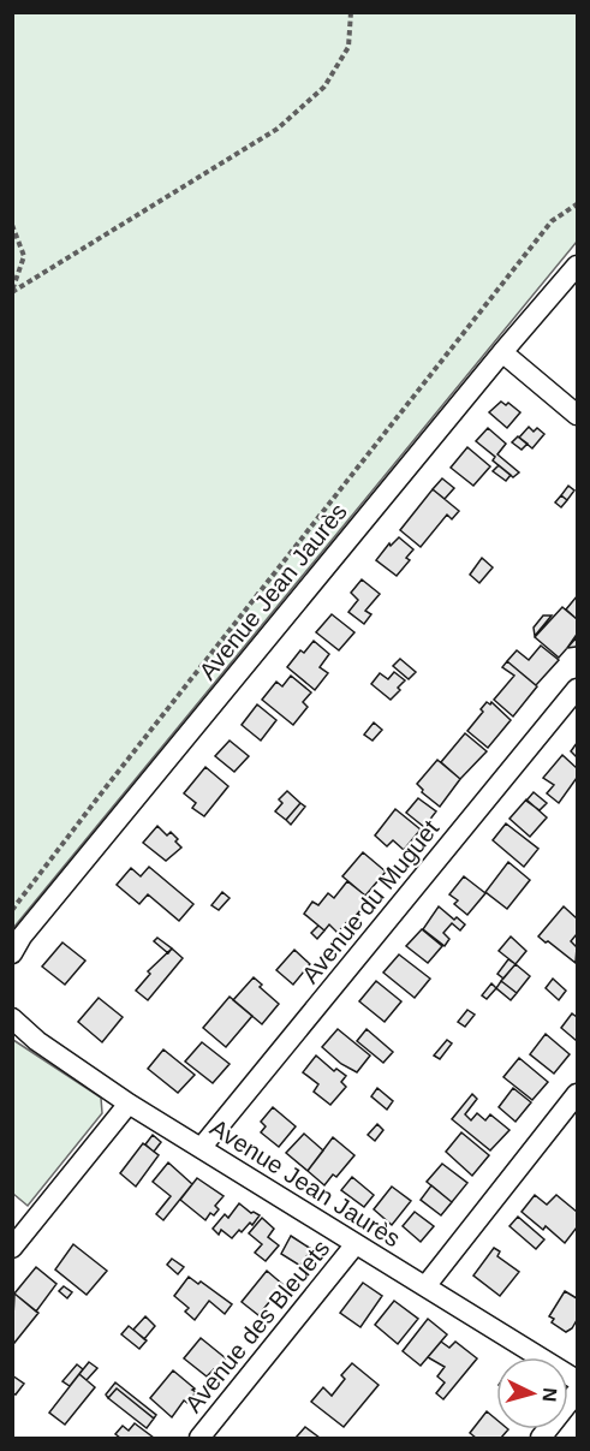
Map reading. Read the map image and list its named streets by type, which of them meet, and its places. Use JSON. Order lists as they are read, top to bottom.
{
  "streets": {
    "street": ["Avenue Jean Jaurès", "Avenue du Muguet", "Avenue des Bleuets"]
  },
  "crossings": [
    ["Avenue Jean Jaurès", "Avenue du Muguet"],
    ["Avenue Jean Jaurès", "Avenue des Bleuets"]
  ],
  "north": "right"
}
